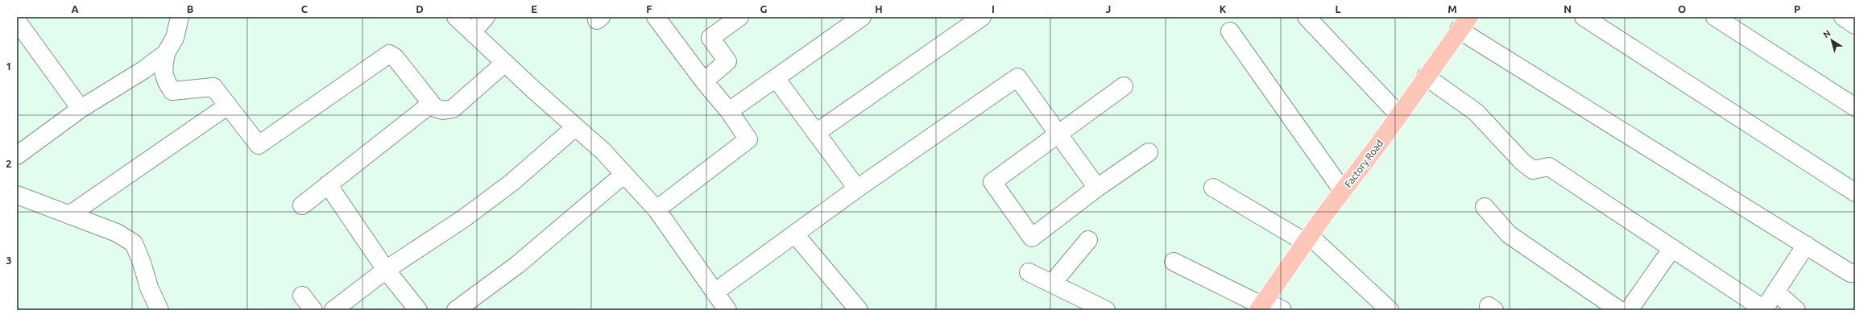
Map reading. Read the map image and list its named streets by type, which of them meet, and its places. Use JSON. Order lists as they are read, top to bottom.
{
  "streets": {
    "main road": ["Factory Road"]
  },
  "north": "top left",
  "grid": {
    "columns": [
      "A",
      "B",
      "C",
      "D",
      "E",
      "F",
      "G",
      "H",
      "I",
      "J",
      "K",
      "L",
      "M",
      "N",
      "O",
      "P"
    ],
    "rows": ["1", "2", "3"]
  }
}
